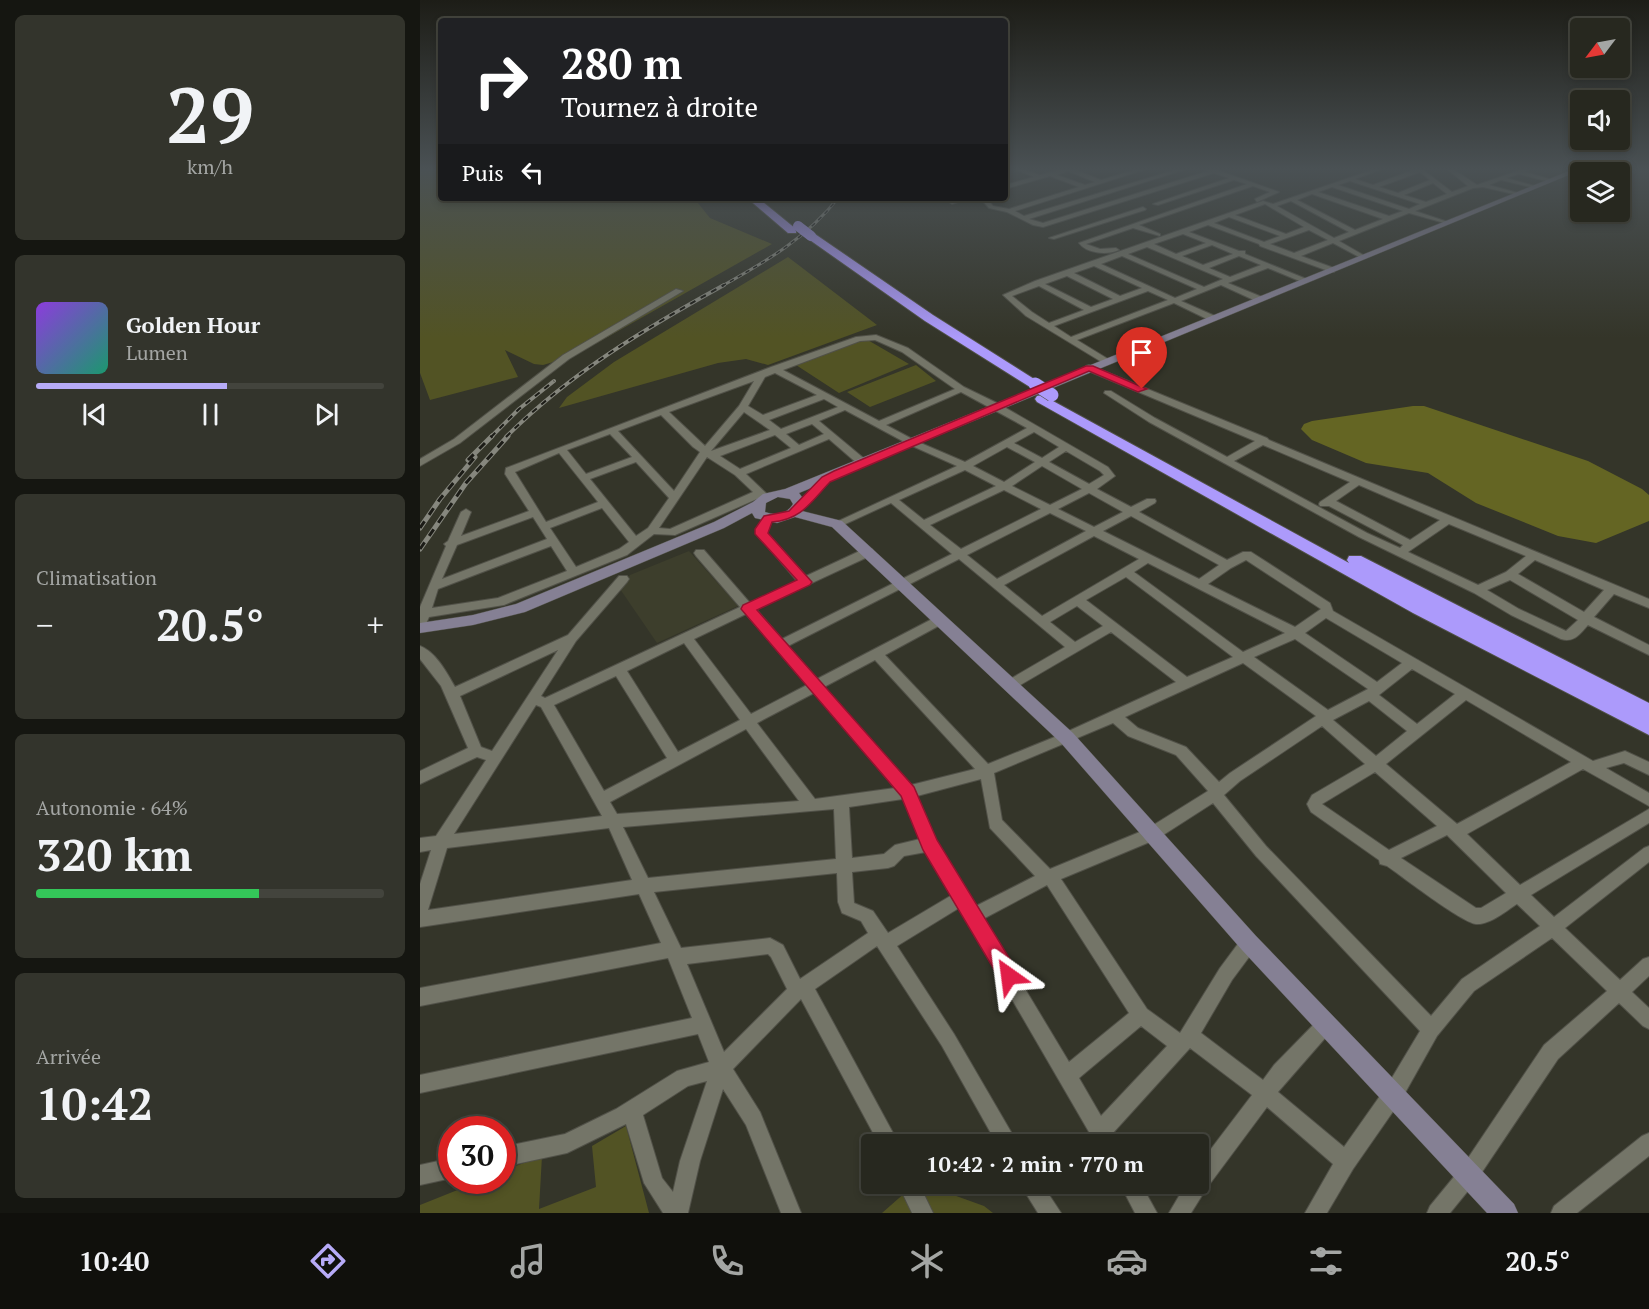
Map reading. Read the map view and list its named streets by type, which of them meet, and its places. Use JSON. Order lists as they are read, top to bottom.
{
  "north": "bottom left",
  "page": {
    "tile": [
      ["29", "km/h"],
      "Climatisation",
      ["Autonomie · 64%", "320 km"],
      ["Arrivée", "10:42"]
    ],
    "turn": ["280 m", "Tournez à droite"],
    "then": "Puis",
    "song": ["Golden Hour", "Lumen"],
    "heat": ["−", "20.5°", "+"],
    "limit": "30",
    "trip": "10:42 · 2 min · 770 m",
    "tabs": ["10:40", "20.5°"]
  }
}
